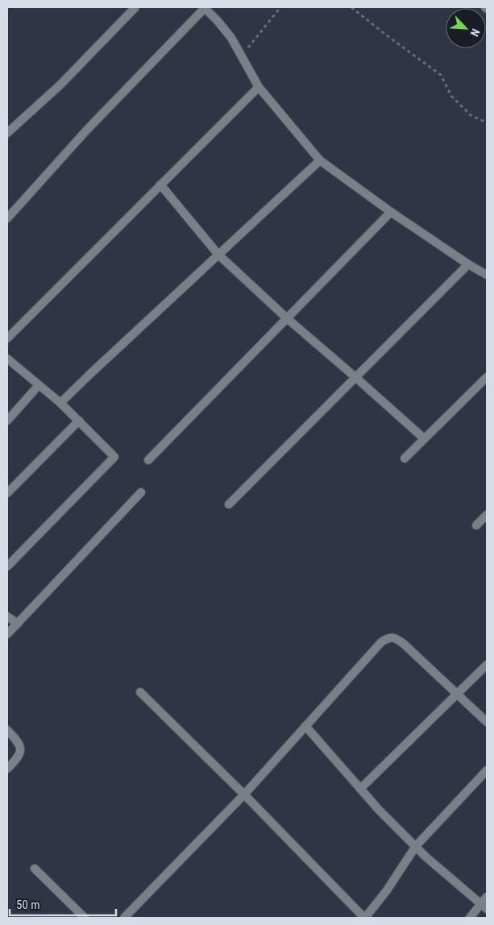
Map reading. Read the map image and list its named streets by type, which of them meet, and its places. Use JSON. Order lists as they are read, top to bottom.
{
  "scale_bar": "50 m",
  "north": "bottom right"
}
